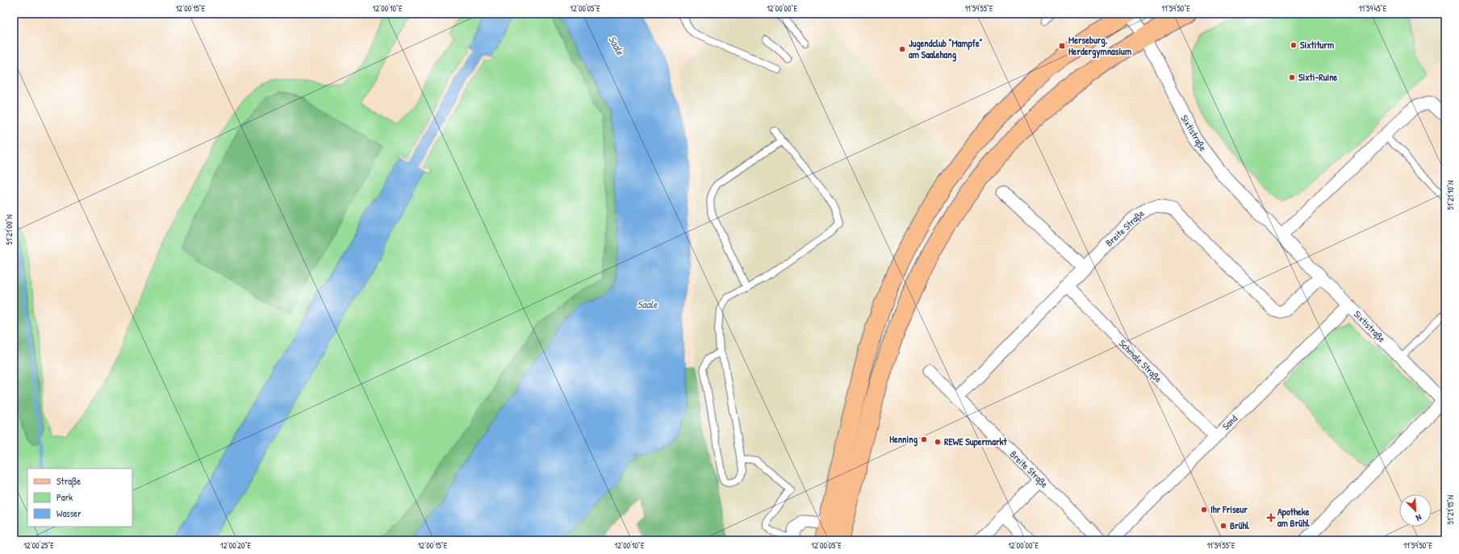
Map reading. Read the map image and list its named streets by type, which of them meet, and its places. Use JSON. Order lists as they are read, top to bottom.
{
  "streets": {
    "street": [
      "Sixtistraße",
      "Breite Straße",
      "Schmale Straße",
      "Sand"
    ]
  },
  "crossings": [
    ["Sixtistraße", "Breite Straße"],
    ["Sixtistraße", "Sand"],
    ["Breite Straße", "Schmale Straße"],
    ["Schmale Straße", "Sand"]
  ],
  "water": ["Saale"],
  "places": {
    "other": [
      "Sixtiturm",
      "Jugendclub \"Mampfe\" am Saalehang",
      "Sixti-Ruine",
      "Henning",
      "REWE Supermarkt",
      "Ihr Friseur",
      "Brühl"
    ],
    "transit": ["Merseburg, Herdergymnasium"],
    "health": ["Apotheke am Brühl"]
  },
  "legend": ["Straße", "Park", "Wasser"],
  "north": "bottom right",
  "coordinates": [
    "12°00'15\"E",
    "12°00'10\"E",
    "12°00'05\"E",
    "12°00'00\"E",
    "11°59'55\"E",
    "11°59'50\"E",
    "11°59'45\"E",
    "51°21'10\"N",
    "51°21'00\"N",
    "51°21'15\"N",
    "12°00'25\"E",
    "12°00'20\"E"
  ]
}
